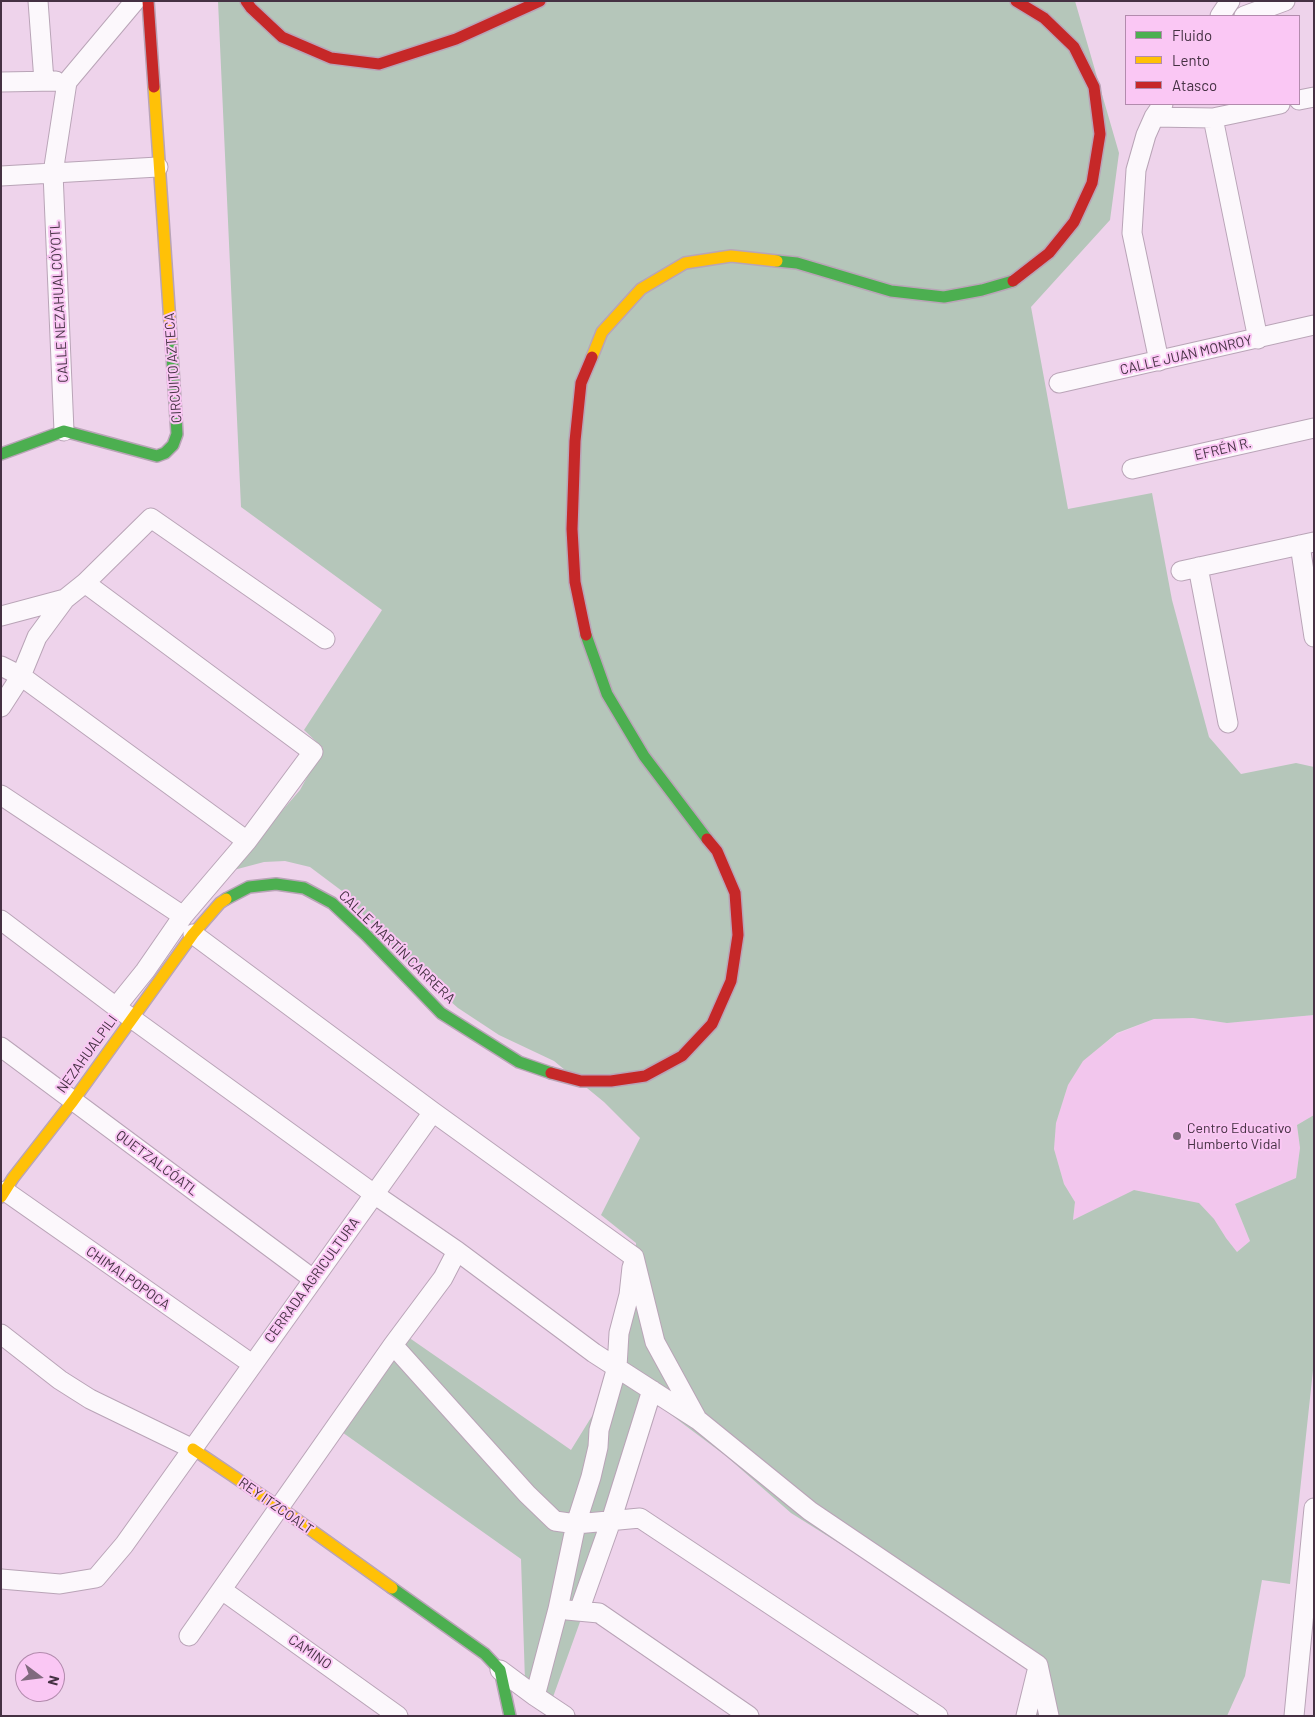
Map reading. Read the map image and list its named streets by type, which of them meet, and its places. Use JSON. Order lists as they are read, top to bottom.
{
  "streets": {
    "street": [
      "CALLE NEZAHUALCÓYOTL",
      "CALLE JUAN MONROY",
      "CIRCUITO AZTECA",
      "EFRÉN R.",
      "CALLE MARTÍN CARRERA",
      "NEZAHUALPILI",
      "QUETZALCÓATL",
      "CHIMALPOPOCA",
      "CERRADA AGRICULTURA",
      "REY ITZCOALT",
      "CAMINO"
    ]
  },
  "crossings": [
    ["CALLE NEZAHUALCÓYOTL", "CIRCUITO AZTECA"],
    ["CALLE MARTÍN CARRERA", "NEZAHUALPILI"],
    ["NEZAHUALPILI", "QUETZALCÓATL"],
    ["NEZAHUALPILI", "CHIMALPOPOCA"],
    ["QUETZALCÓATL", "CERRADA AGRICULTURA"],
    ["CHIMALPOPOCA", "CERRADA AGRICULTURA"],
    ["CERRADA AGRICULTURA", "REY ITZCOALT"]
  ],
  "places": ["Centro Educativo Humberto Vidal"],
  "legend": ["Fluido", "Lento", "Atasco"],
  "north": "right"
}
